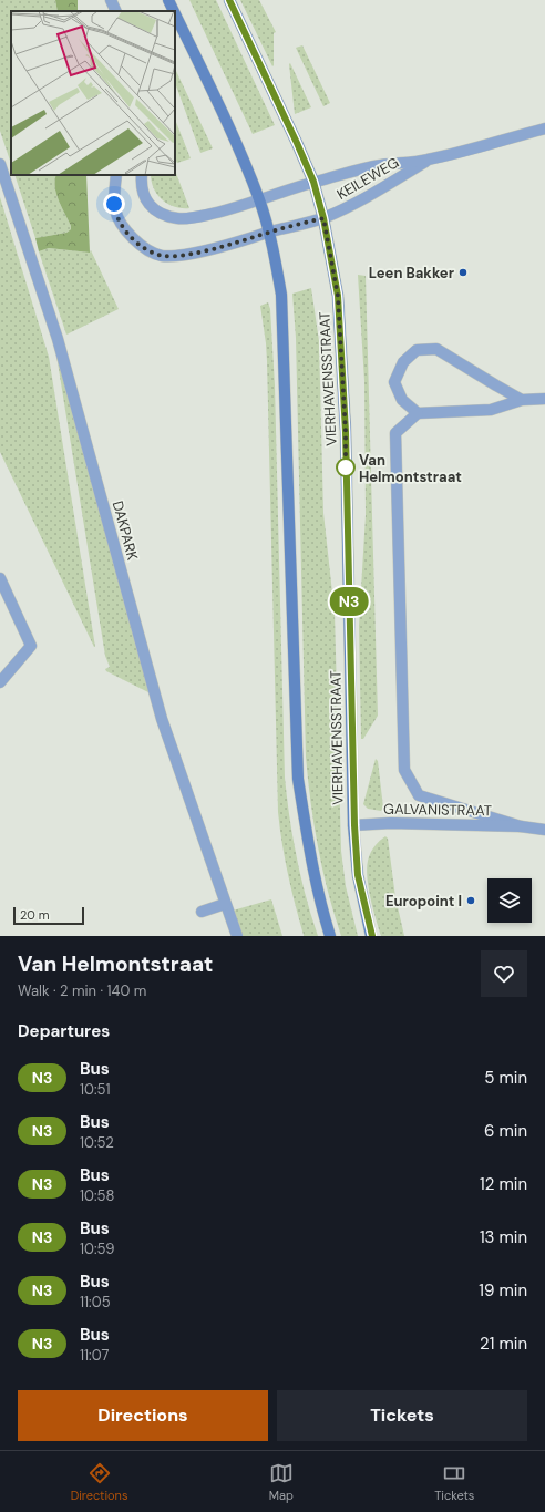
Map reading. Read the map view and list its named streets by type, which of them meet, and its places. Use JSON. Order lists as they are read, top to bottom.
{
  "streets": {
    "main road": ["VIERHAVENSSTRAAT"],
    "street": ["KEILEWEG", "DAKPARK", "GALVANISTRAAT"]
  },
  "crossings": [
    ["KEILEWEG", "VIERHAVENSSTRAAT"],
    ["VIERHAVENSSTRAAT", "GALVANISTRAAT"]
  ],
  "places": ["Leen Bakker", "Van Helmontstraat", "Europoint I"],
  "lines": ["bus line N3"],
  "scale_bar": "20 m",
  "page": {
    "on_map": "N3",
    "scale": "20 m",
    "heading": [
      ["Van Helmontstraat", "Walk · 2 min · 140 m"],
      "Departures"
    ],
    "list": [
      {
        "mark": "N3",
        "name": "Bus",
        "note": "10:51",
        "value": "5 min"
      },
      {
        "mark": "N3",
        "name": "Bus",
        "note": "10:52",
        "value": "6 min"
      },
      {
        "mark": "N3",
        "name": "Bus",
        "note": "10:58",
        "value": "12 min"
      },
      {
        "mark": "N3",
        "name": "Bus",
        "note": "10:59",
        "value": "13 min"
      },
      {
        "mark": "N3",
        "name": "Bus",
        "note": "11:05",
        "value": "19 min"
      },
      {
        "mark": "N3",
        "name": "Bus",
        "note": "11:07",
        "value": "21 min"
      }
    ],
    "buttons": ["Directions", "Tickets"],
    "tabs": ["Directions", "Map", "Tickets"]
  }
}
